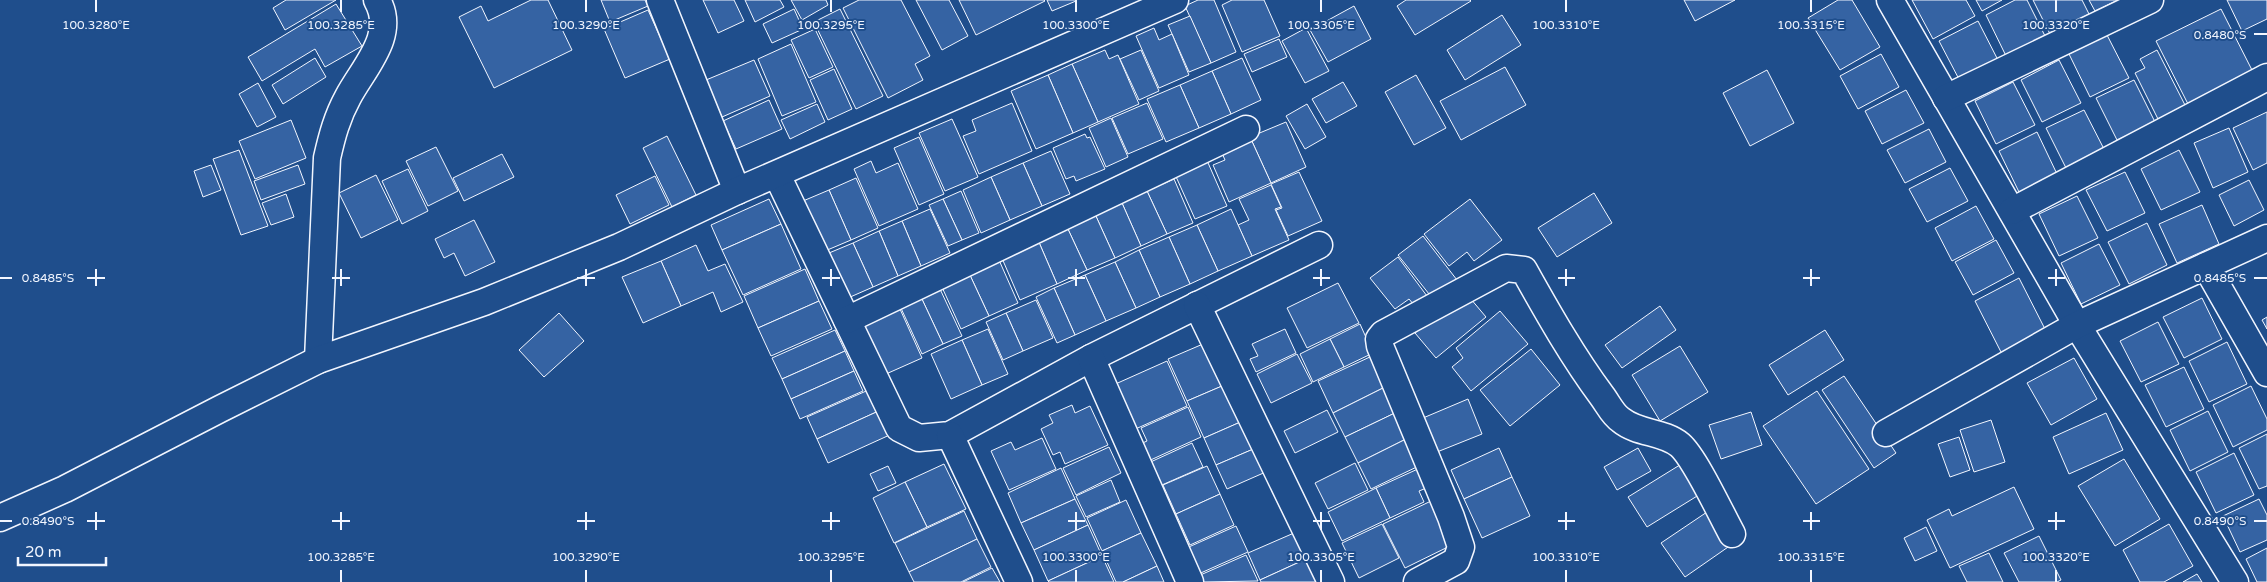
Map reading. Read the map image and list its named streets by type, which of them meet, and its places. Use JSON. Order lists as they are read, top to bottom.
{
  "scale_bar": "20 m",
  "coordinates": [
    "100.3280°E",
    "100.3285°E",
    "100.3290°E",
    "100.3295°E",
    "100.3300°E",
    "100.3305°E",
    "100.3310°E",
    "100.3315°E",
    "100.3320°E",
    "0.8480°S",
    "0.8485°S",
    "0.8490°S"
  ]
}
